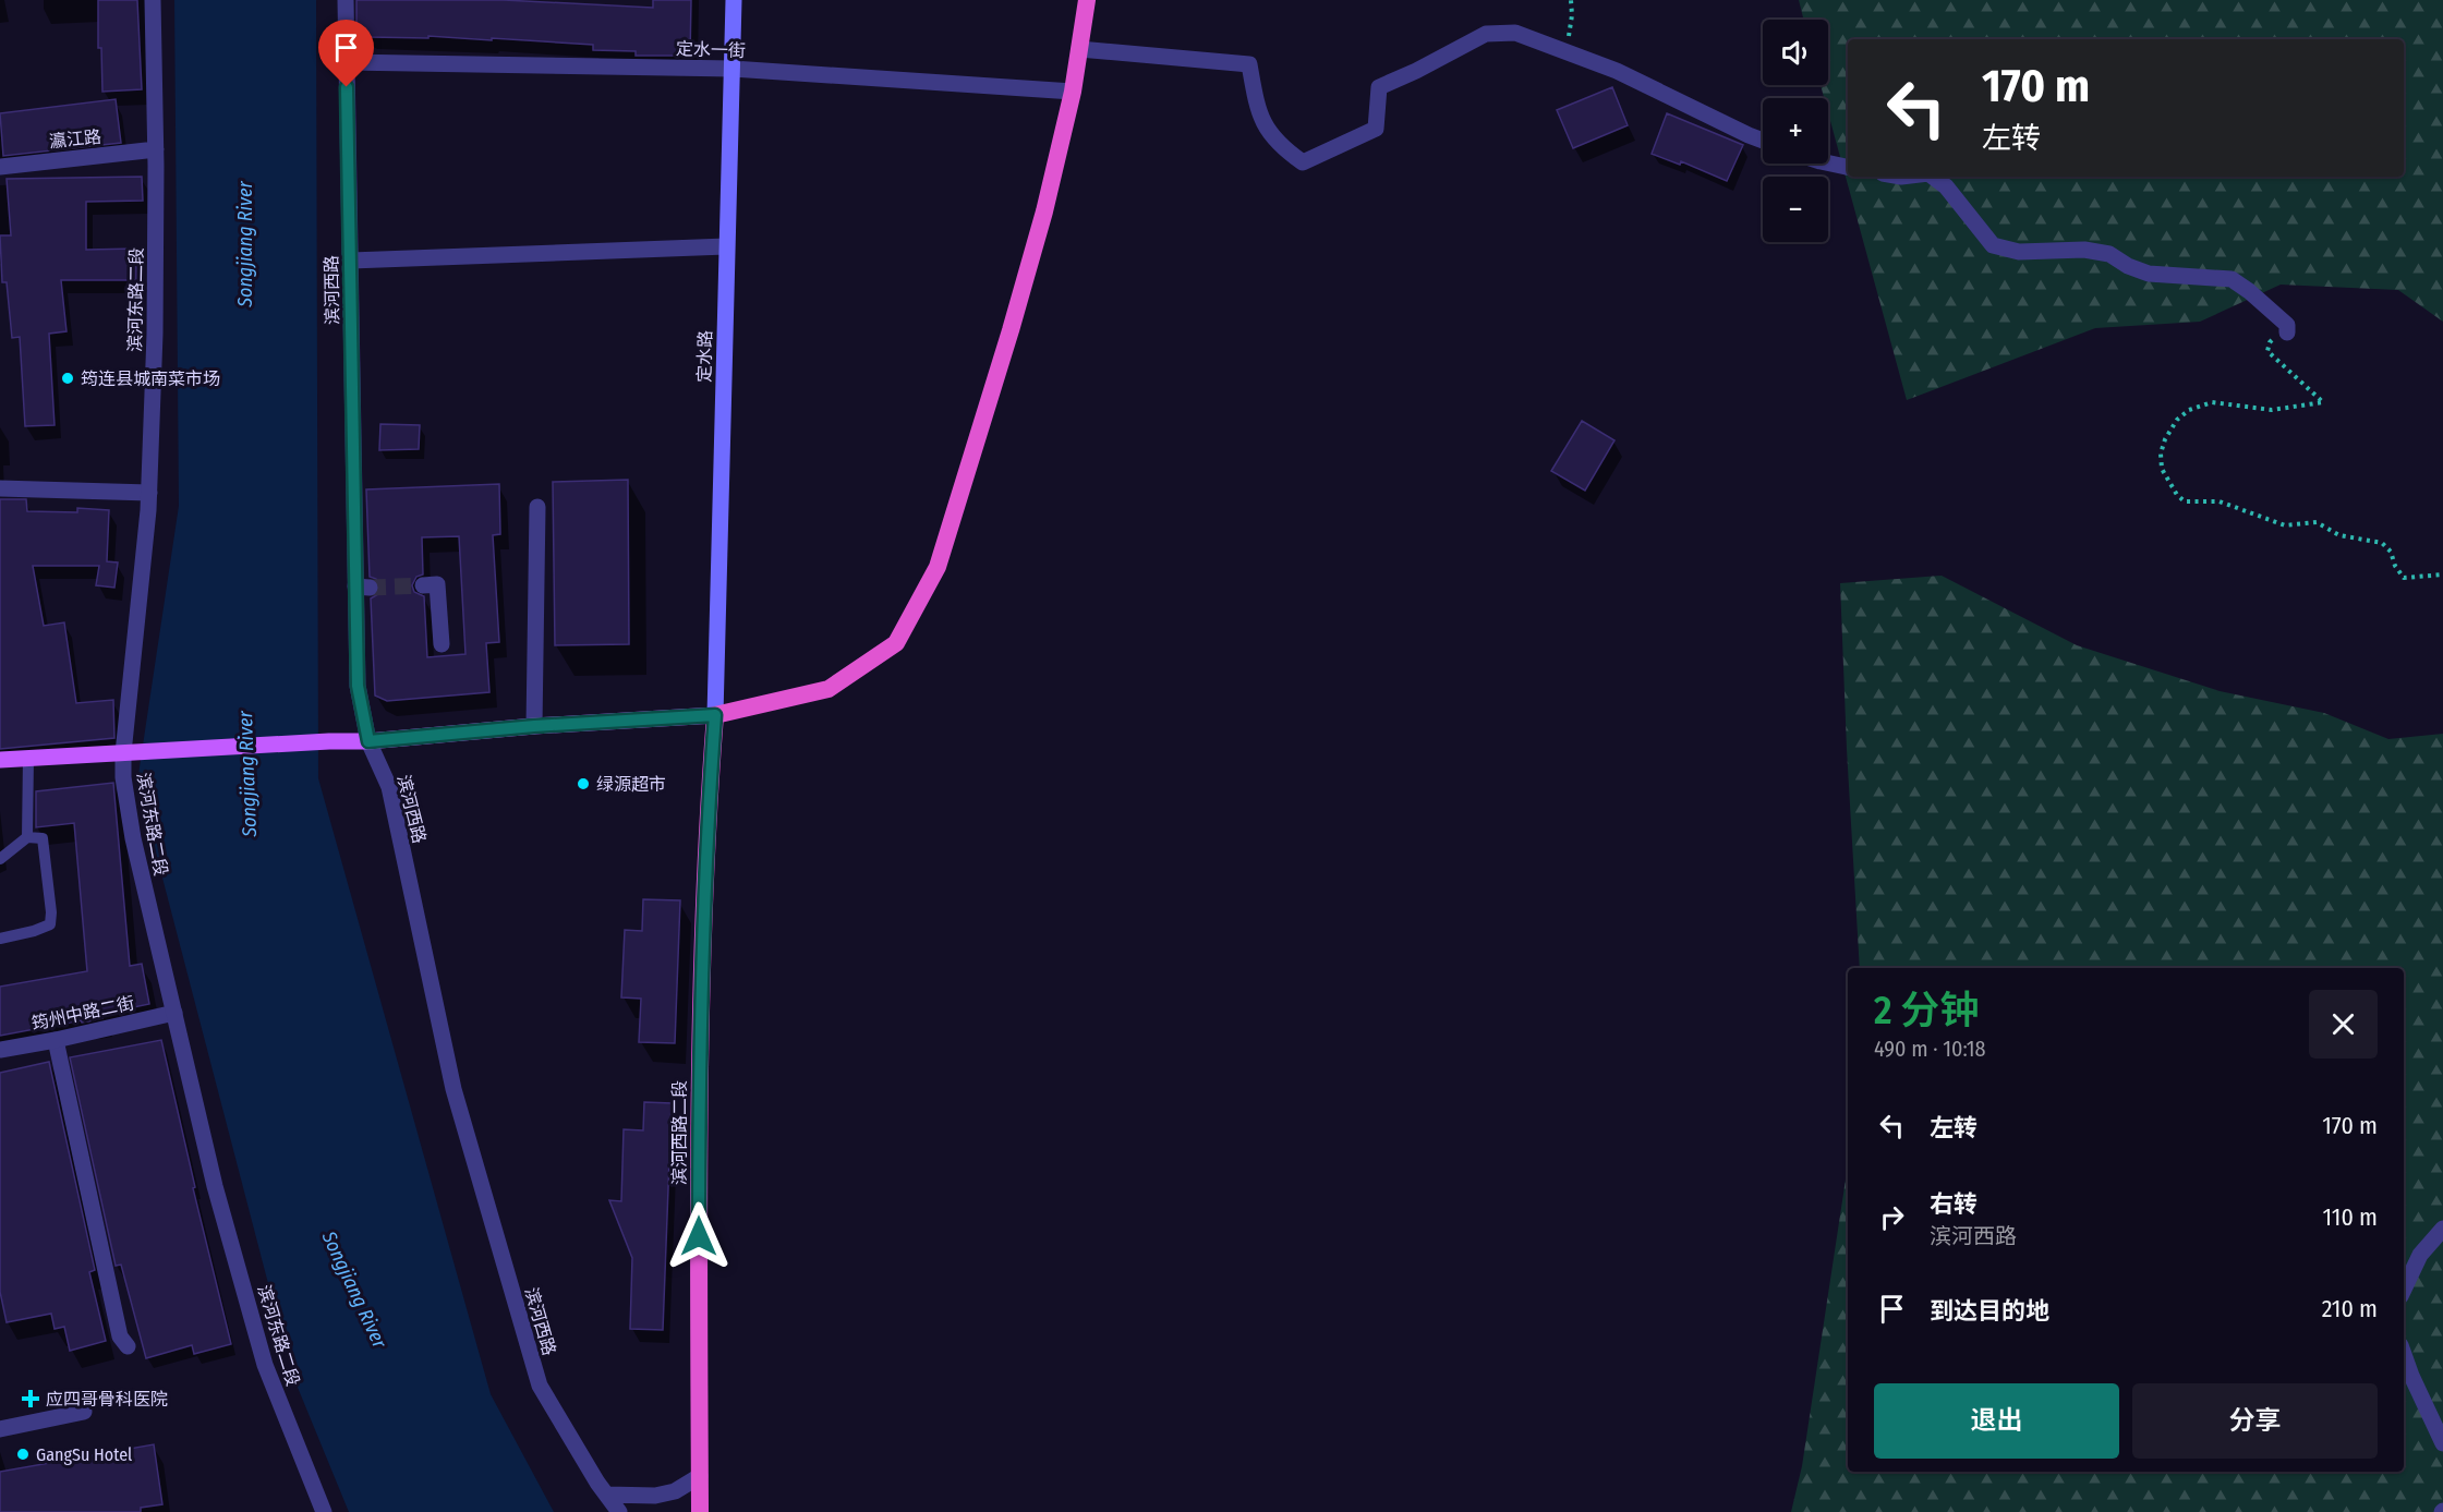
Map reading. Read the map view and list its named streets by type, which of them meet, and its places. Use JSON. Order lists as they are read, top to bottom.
{
  "streets": {
    "highway": ["滨河西路二段"],
    "main road": ["定水路"],
    "street": [
      "定水一街",
      "瀛江路",
      "滨河西路",
      "滨河东路二段",
      "筠州中路二街"
    ]
  },
  "crossings": [
    ["定水一街", "滨河西路"],
    ["定水一街", "定水路"],
    ["瀛江路", "滨河东路二段"],
    ["滨河东路二段", "筠州中路二街"],
    ["定水路", "滨河西路二段"]
  ],
  "water": ["Songjiang River"],
  "places": {
    "other": ["筠连县城南菜市场", "绿源超市", "GangSu Hotel"],
    "health": ["应四哥骨科医院"]
  },
  "page": {
    "map_buttons": ["+", "−"],
    "turn": ["170 m", "左转"],
    "heading": ["2 分钟", "490 m · 10:18"],
    "list": [
      {
        "name": "左转",
        "value": "170 m"
      },
      {
        "name": "右转",
        "note": "滨河西路",
        "value": "110 m"
      },
      {
        "name": "到达目的地",
        "value": "210 m"
      }
    ],
    "buttons": ["退出", "分享"]
  }
}
